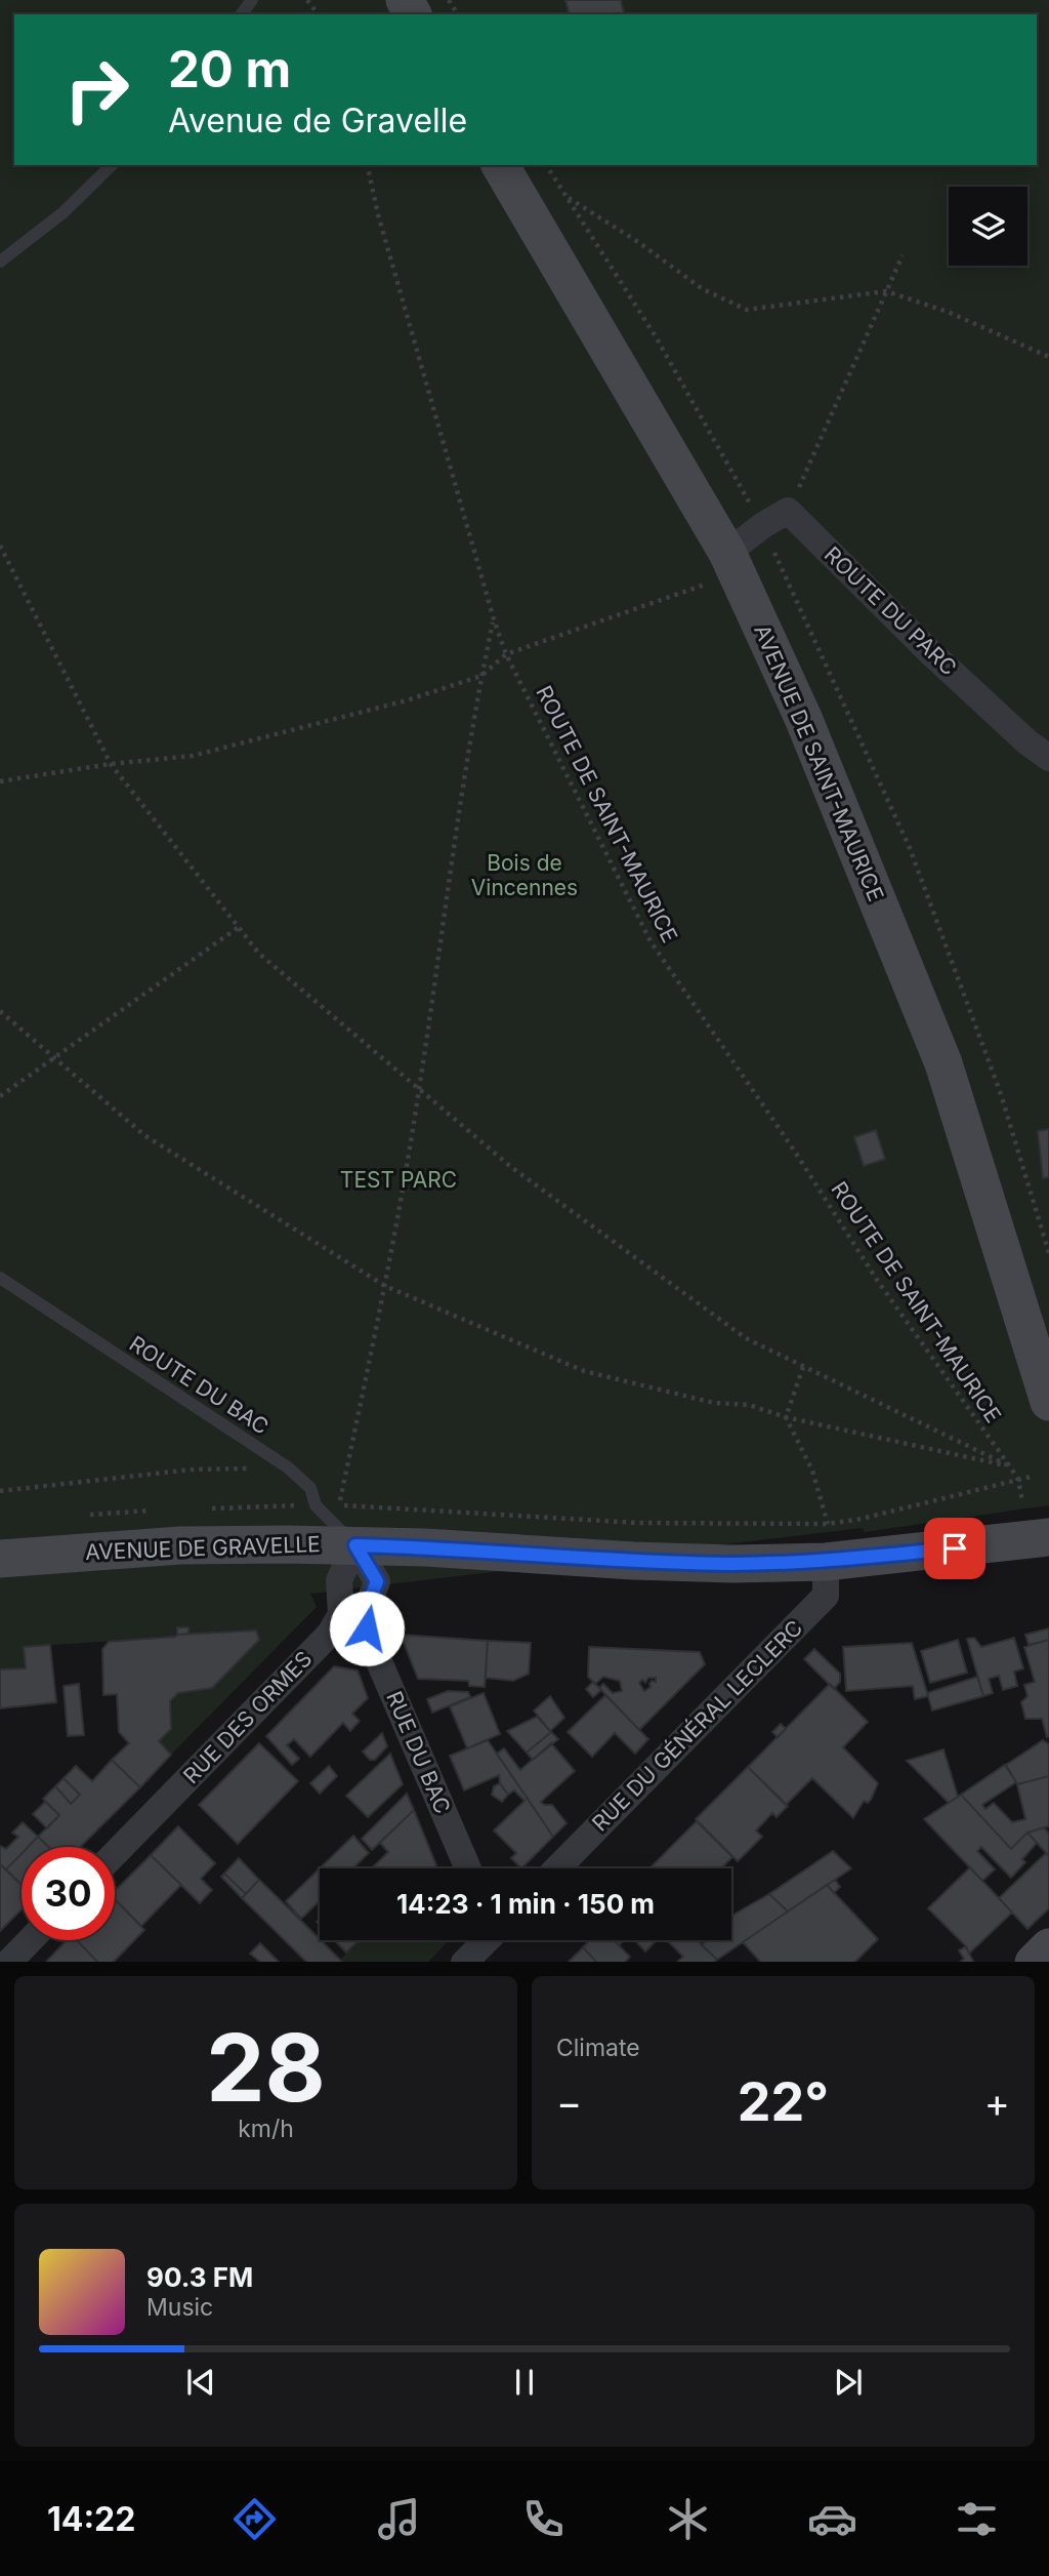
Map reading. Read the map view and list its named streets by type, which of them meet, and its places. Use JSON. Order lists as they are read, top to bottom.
{
  "streets": {
    "main road": ["AVENUE DE SAINT-MAURICE", "AVENUE DE GRAVELLE"],
    "street": [
      "ROUTE DU PARC",
      "RUE DES ORMES",
      "RUE DU GÉNÉRAL LECLERC",
      "RUE DU BAC"
    ],
    "lane": ["ROUTE DU BAC"],
    "path": ["ROUTE DE SAINT-MAURICE"]
  },
  "crossings": [
    ["ROUTE DU BAC", "AVENUE DE GRAVELLE"],
    ["AVENUE DE GRAVELLE", "RUE DU GÉNÉRAL LECLERC"]
  ],
  "parks": ["Bois de Vincennes", "TEST PARC"],
  "page": {
    "turn": ["20 m", "Avenue de Gravelle"],
    "limit": "30",
    "trip": "14:23 · 1 min · 150 m",
    "tile": [
      ["28", "km/h"],
      "Climate"
    ],
    "heat": ["−", "22°", "+"],
    "song": ["90.3 FM", "Music"],
    "tabs": "14:22"
  }
}
